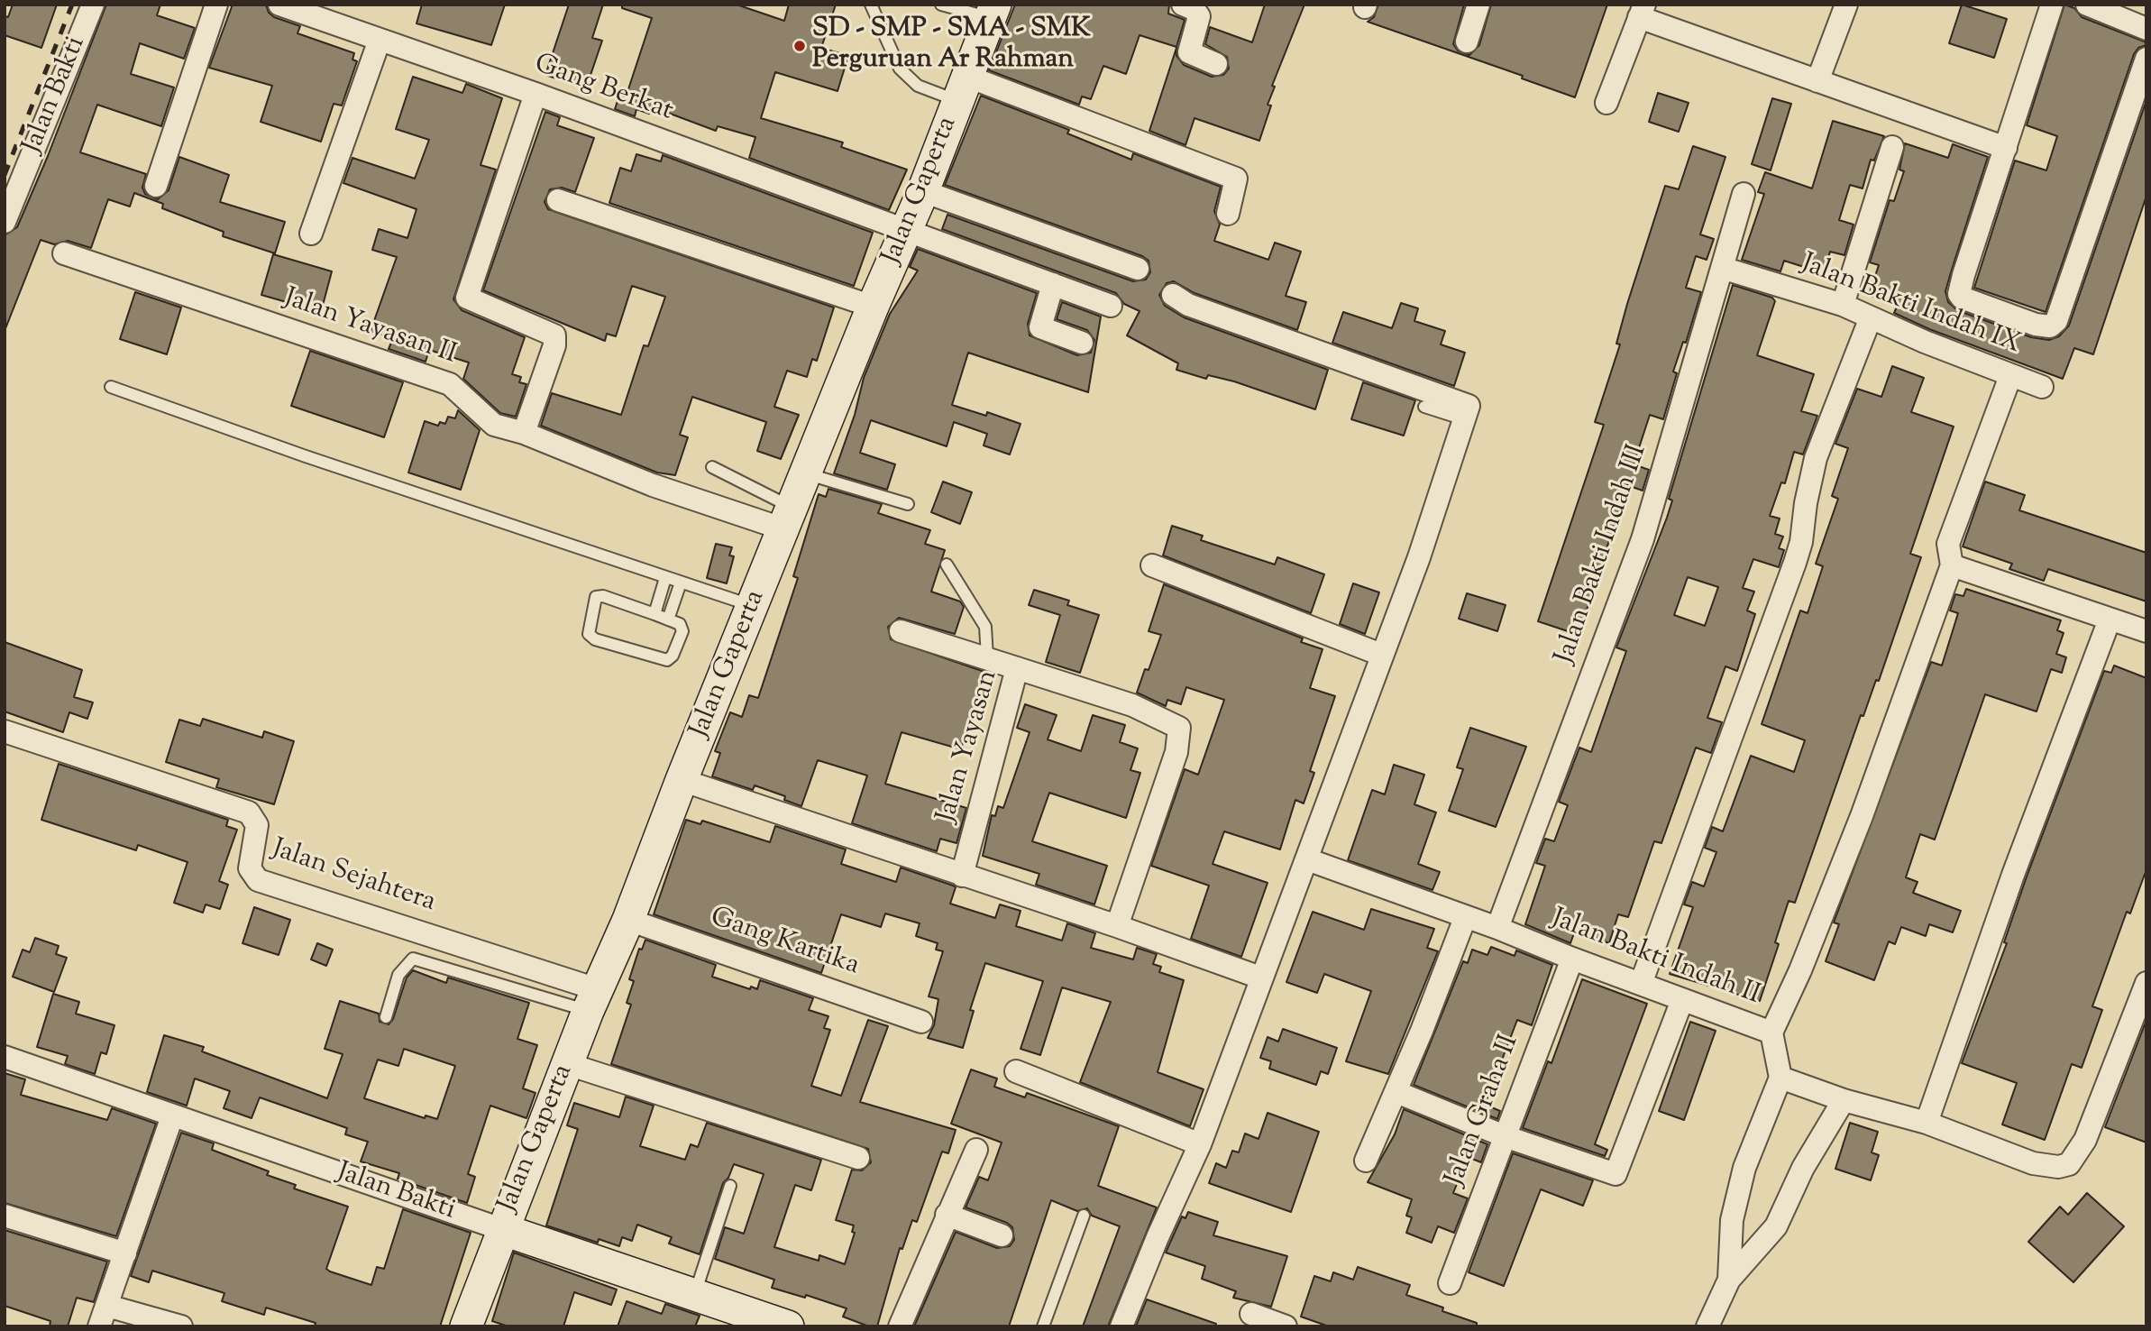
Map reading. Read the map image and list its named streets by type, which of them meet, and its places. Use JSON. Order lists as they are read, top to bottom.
{
  "streets": {
    "street": [
      "Gang Berkat",
      "Jalan Bakti",
      "Jalan Gaperta",
      "Jalan Bakti Indah IX",
      "Jalan Yayasan II",
      "Jalan Bakti Indah III",
      "Jalan Yayasan",
      "Jalan Sejahtera",
      "Gang Kartika",
      "Jalan Bakti Indah II",
      "Jalan Graha II"
    ]
  },
  "crossings": [
    ["Gang Berkat", "Jalan Gaperta"],
    ["Jalan Bakti", "Jalan Gaperta"],
    ["Jalan Gaperta", "Jalan Yayasan II"],
    ["Jalan Gaperta", "Jalan Sejahtera"],
    ["Jalan Gaperta", "Gang Kartika"],
    ["Jalan Bakti Indah IX", "Jalan Bakti Indah III"],
    ["Jalan Bakti Indah III", "Jalan Bakti Indah II"],
    ["Jalan Bakti Indah II", "Jalan Graha II"]
  ],
  "places": ["SD - SMP - SMA - SMK Perguruan Ar Rahman"]
}
